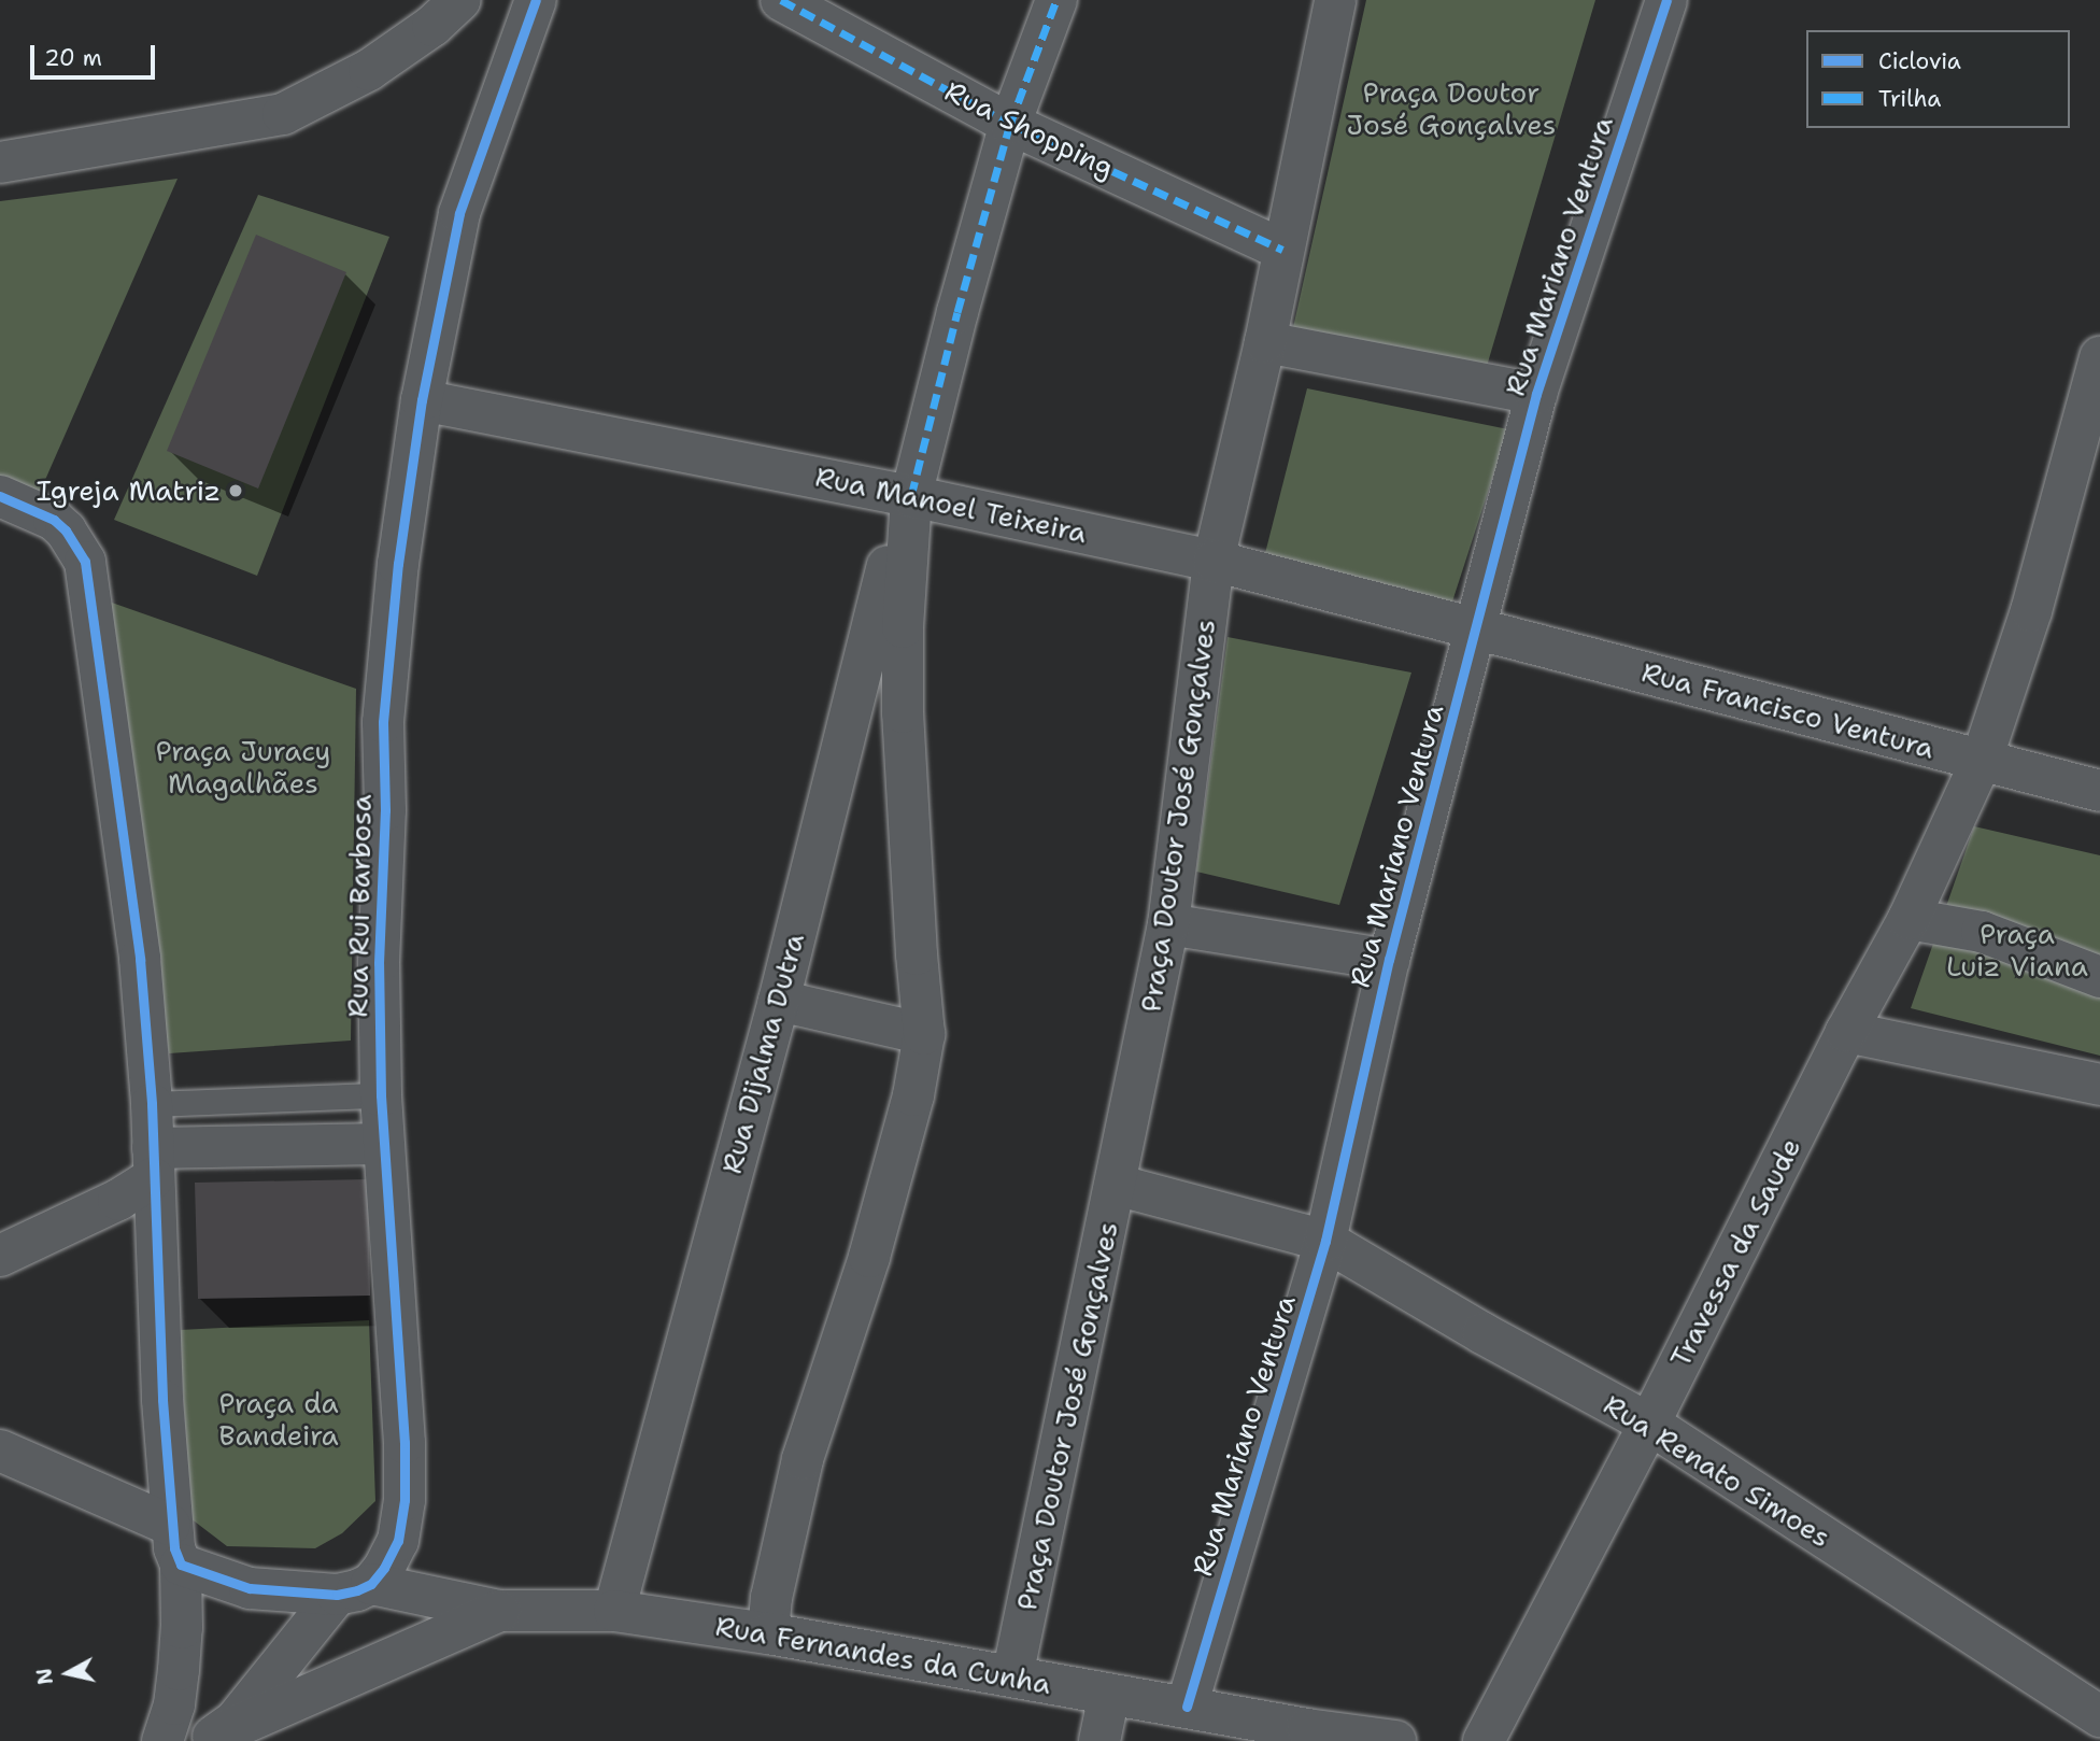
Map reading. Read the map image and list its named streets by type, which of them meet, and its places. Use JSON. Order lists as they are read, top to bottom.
{
  "streets": {
    "street": [
      "Rua Shopping",
      "Rua Mariano Ventura",
      "Rua Manoel Teixeira",
      "Rua Francisco Ventura",
      "Praça Doutor José Gonçalves",
      "Rua Rui Barbosa",
      "Rua Dijalma Dutra",
      "Travessa da Saude",
      "Rua Renato Simoes",
      "Rua Fernandes da Cunha"
    ]
  },
  "crossings": [
    ["Rua Shopping", "Praça Doutor José Gonçalves"],
    ["Rua Mariano Ventura", "Rua Manoel Teixeira"],
    ["Rua Mariano Ventura", "Rua Francisco Ventura"],
    ["Rua Mariano Ventura", "Rua Renato Simoes"],
    ["Rua Mariano Ventura", "Rua Fernandes da Cunha"],
    ["Rua Manoel Teixeira", "Rua Francisco Ventura"],
    ["Rua Manoel Teixeira", "Praça Doutor José Gonçalves"],
    ["Rua Manoel Teixeira", "Rua Rui Barbosa"],
    ["Rua Manoel Teixeira", "Rua Dijalma Dutra"],
    ["Rua Francisco Ventura", "Travessa da Saude"],
    ["Praça Doutor José Gonçalves", "Rua Renato Simoes"],
    ["Praça Doutor José Gonçalves", "Rua Fernandes da Cunha"],
    ["Rua Rui Barbosa", "Rua Fernandes da Cunha"],
    ["Rua Dijalma Dutra", "Rua Fernandes da Cunha"],
    ["Travessa da Saude", "Rua Renato Simoes"]
  ],
  "parks": [
    "Praça Doutor José Gonçalves",
    "Praça Juracy Magalhães",
    "Praça Luiz Viana",
    "Praça da Bandeira"
  ],
  "places": ["Igreja Matriz"],
  "legend": ["Ciclovia", "Trilha"],
  "scale_bar": "20 m",
  "north": "left"
}
